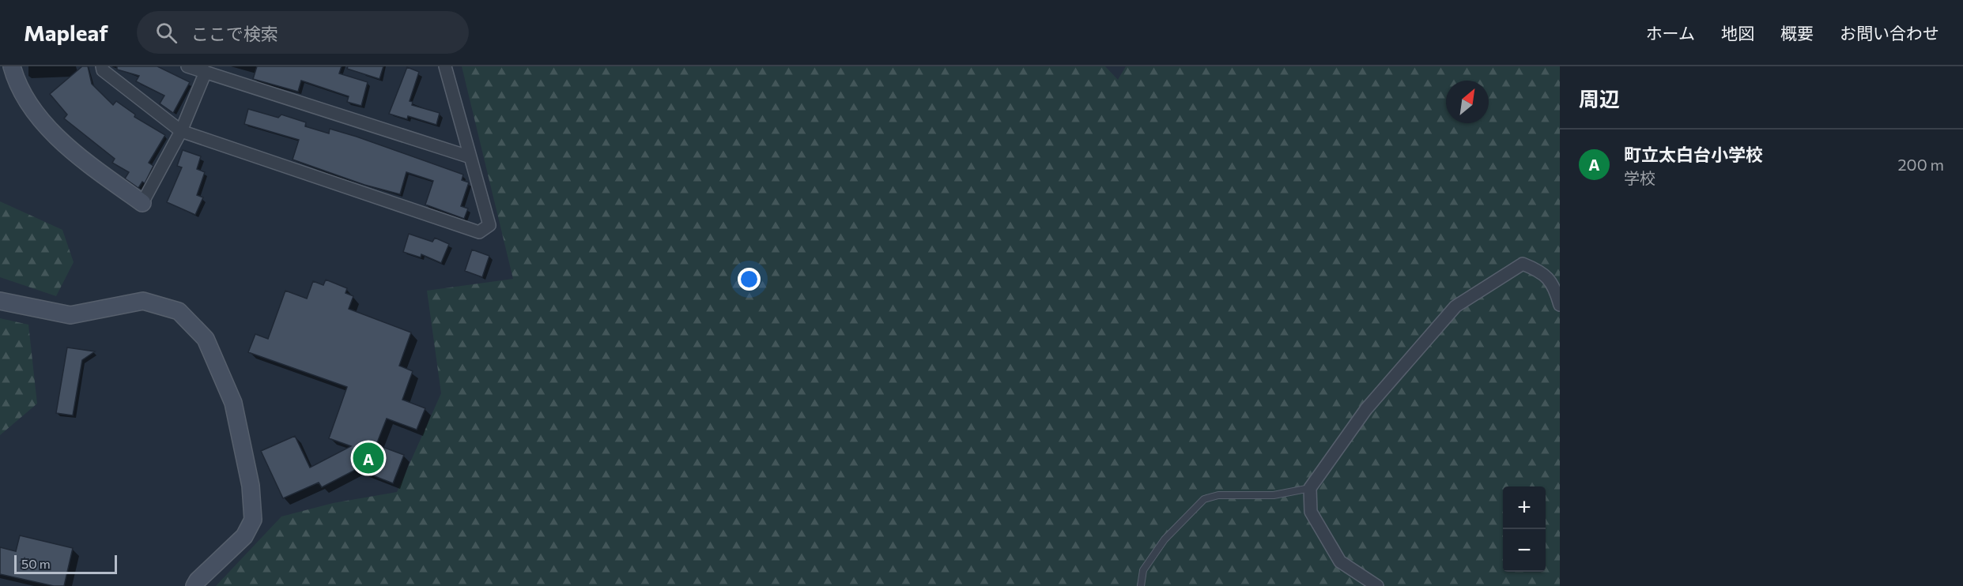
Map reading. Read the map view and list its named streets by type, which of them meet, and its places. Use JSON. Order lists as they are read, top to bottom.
{
  "scale_bar": "50 m",
  "north": "top right",
  "page": {
    "header": "Mapleaf",
    "search": "ここで検索",
    "nav": [
      "ホーム",
      "地図",
      "概要",
      "お問い合わせ"
    ],
    "heading": "周辺",
    "list": [
      {
        "mark": "A",
        "name": "町立太白台小学校",
        "note": "学校",
        "value": "200 m"
      }
    ],
    "pins": "A",
    "map_buttons": ["+", "−"],
    "scale": "50 m"
  }
}
